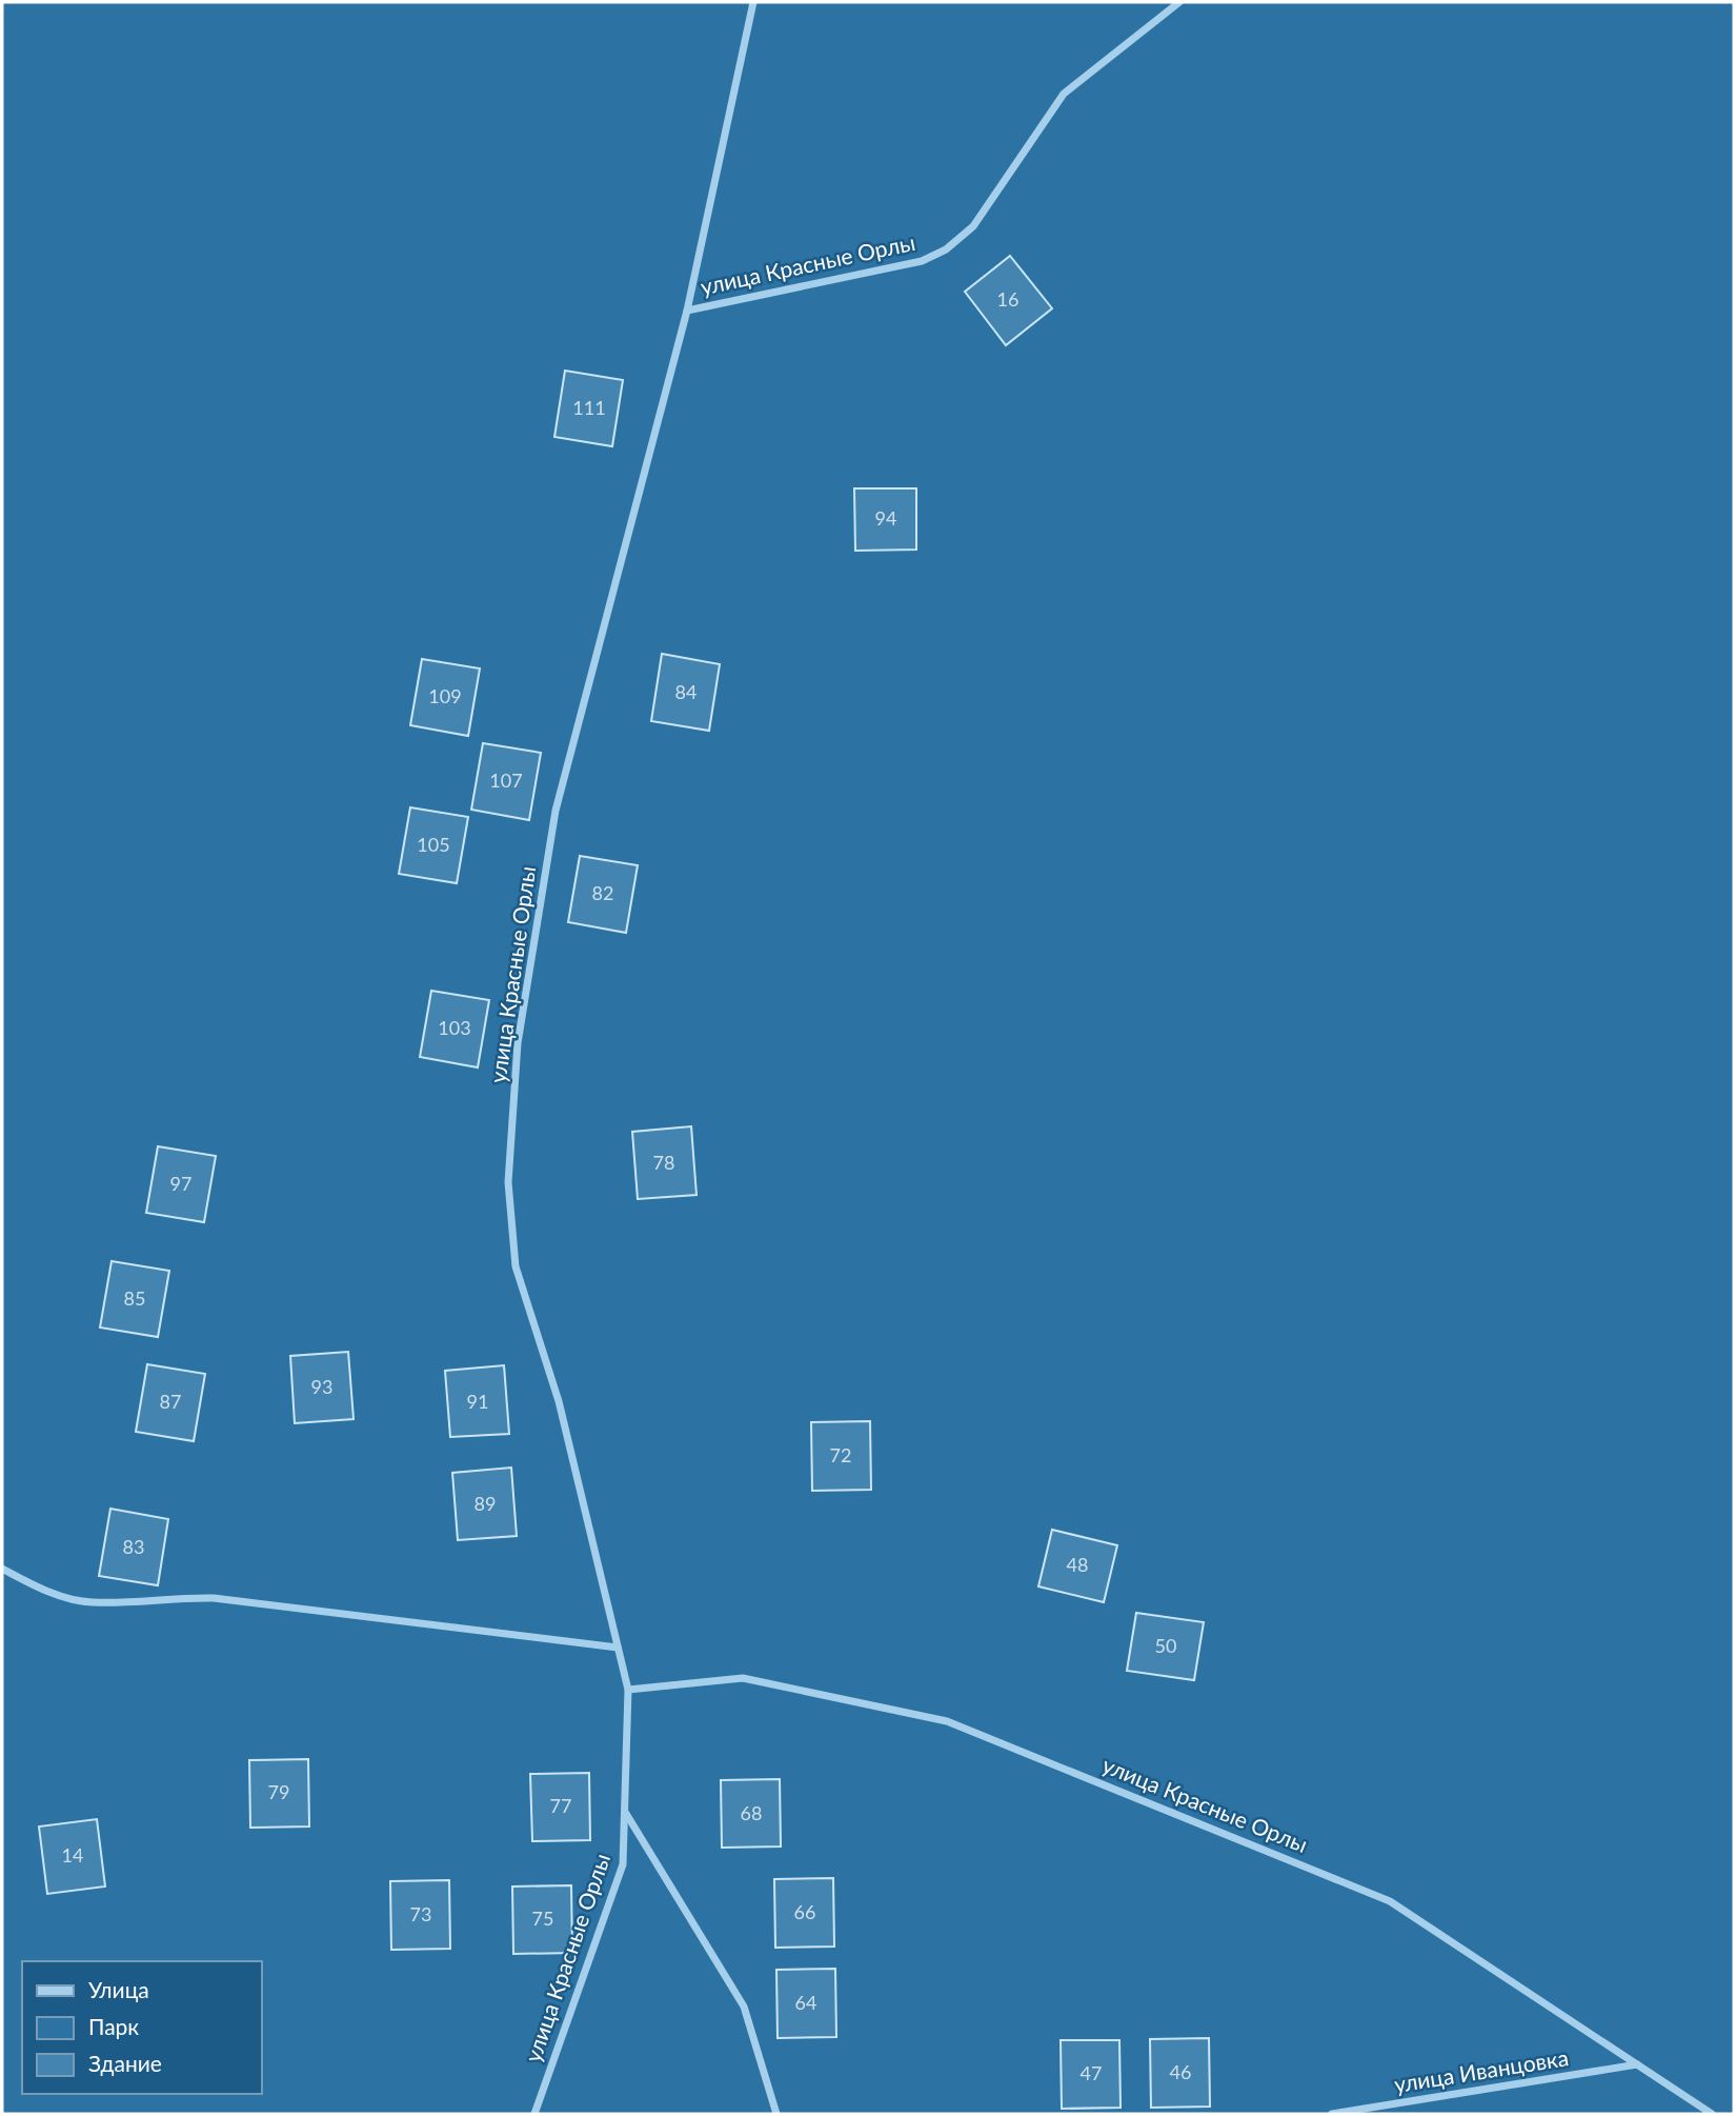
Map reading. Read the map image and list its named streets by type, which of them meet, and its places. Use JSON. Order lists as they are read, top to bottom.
{
  "streets": {
    "street": ["улица Красные Орлы", "улица Иванцовка"]
  },
  "crossings": [
    ["улица Красные Орлы", "улица Иванцовка"]
  ],
  "house_numbers": [
    "16",
    "111",
    "94",
    "84",
    "109",
    "107",
    "105",
    "82",
    "103",
    "78",
    "97",
    "85",
    "93",
    "87",
    "91",
    "72",
    "89",
    "83",
    "48",
    "50",
    "79",
    "77",
    "68",
    "14",
    "66",
    "73",
    "75",
    "64",
    "46",
    "47"
  ],
  "legend": ["Улица", "Парк", "Здание"]
}
